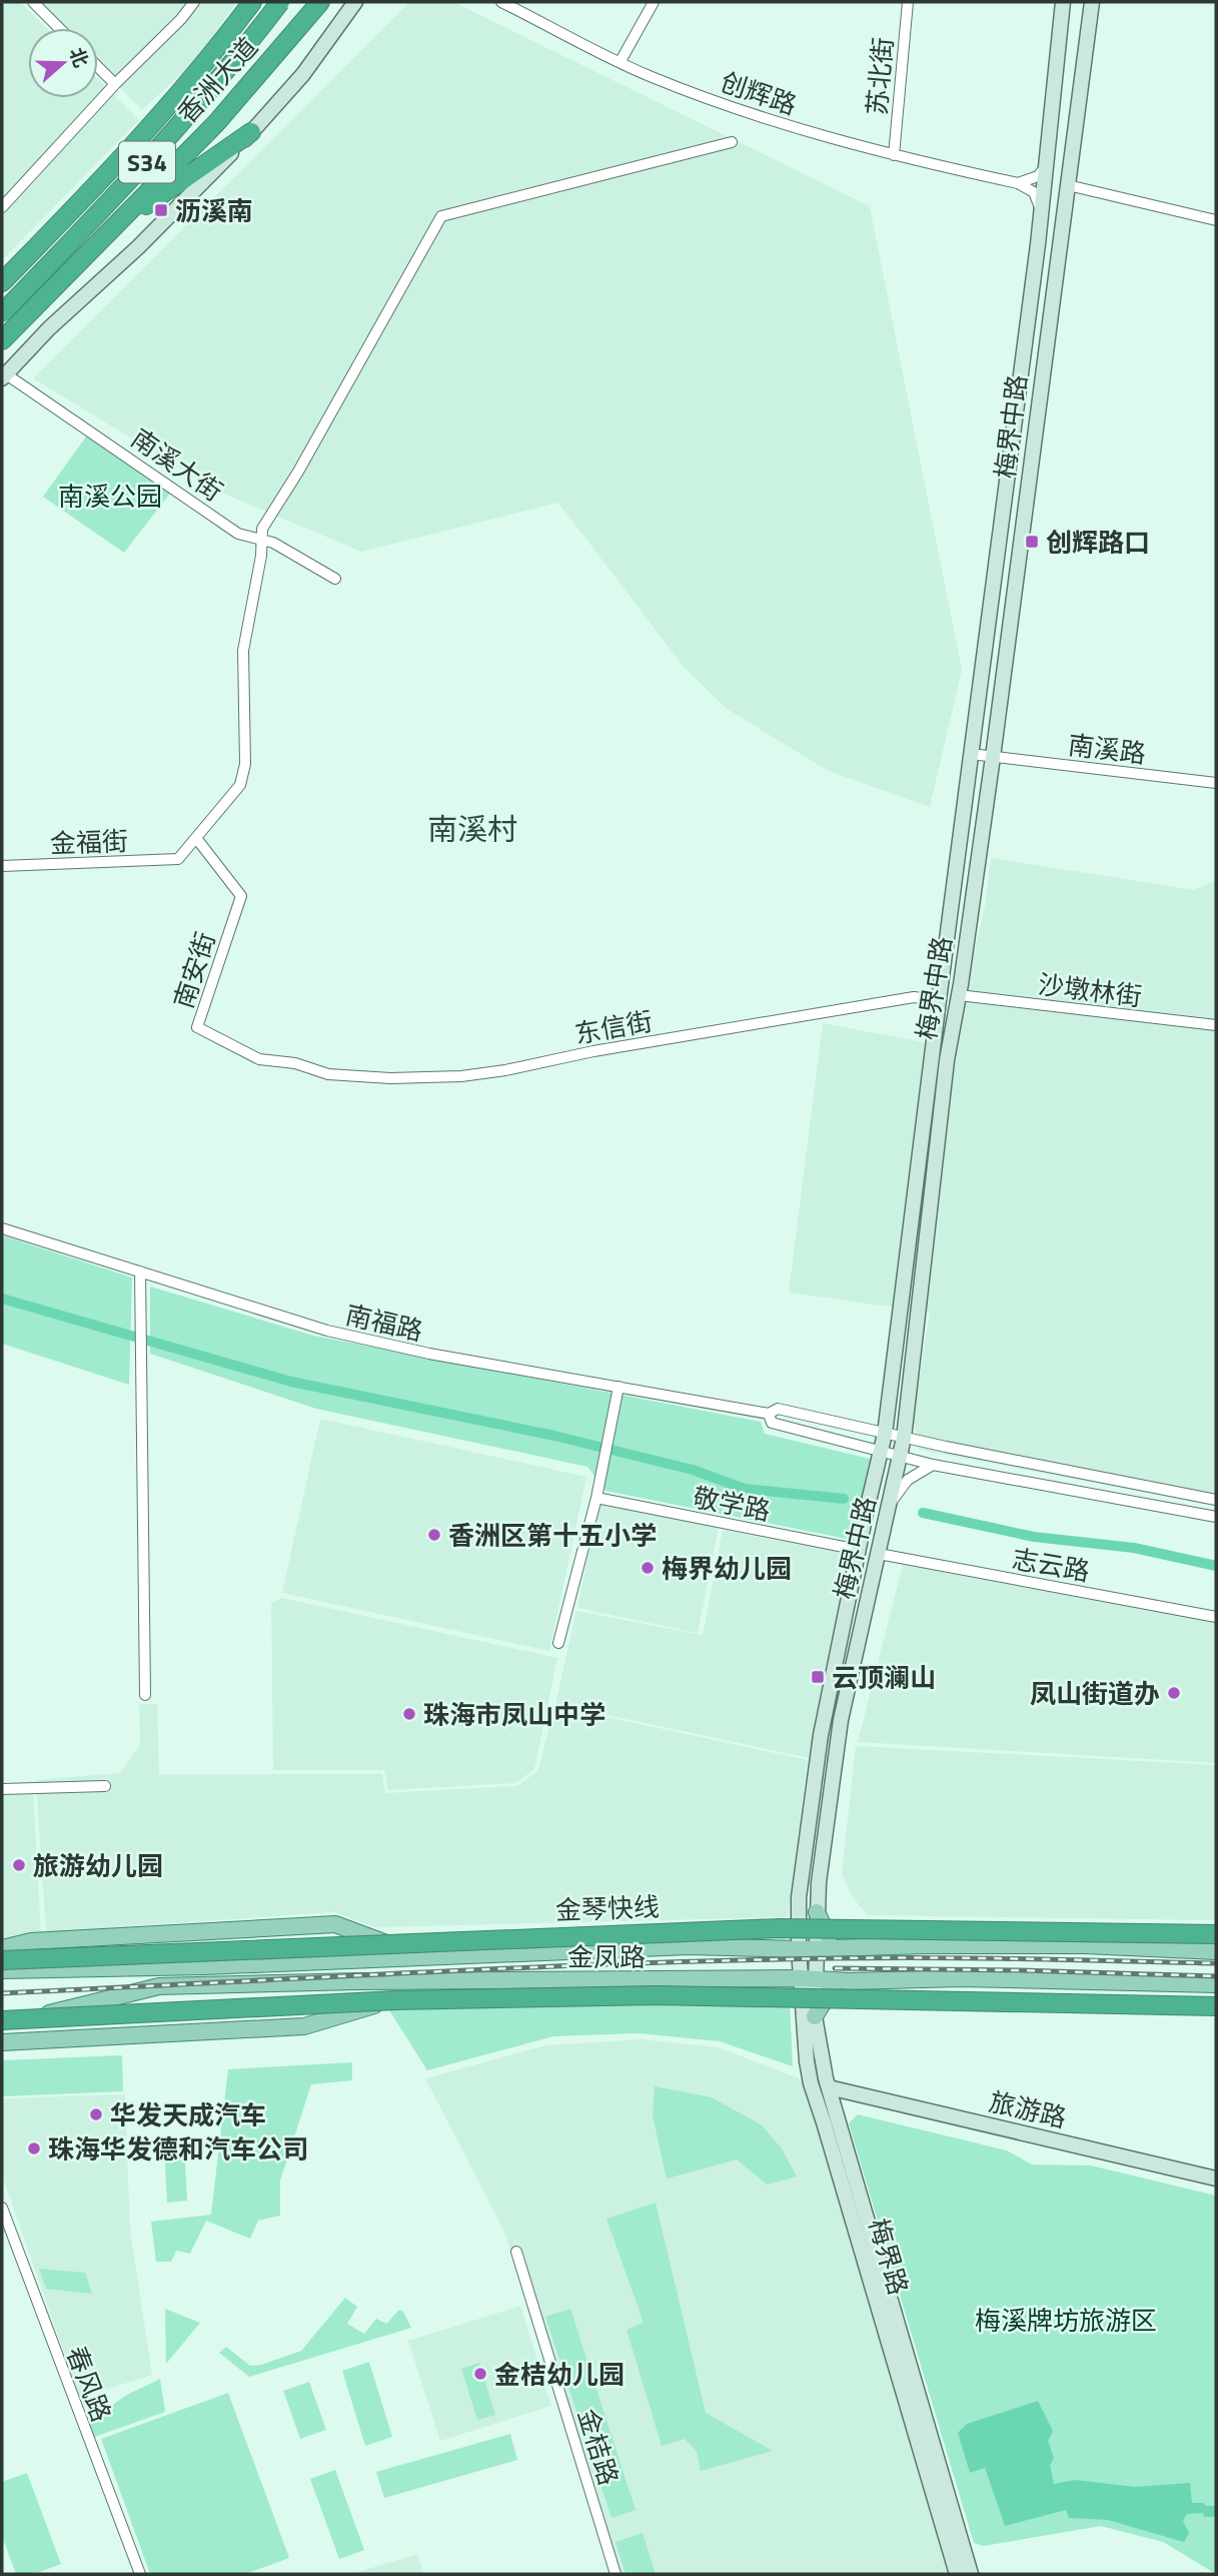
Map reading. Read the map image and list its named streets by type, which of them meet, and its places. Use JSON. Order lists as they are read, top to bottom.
{
  "streets": {
    "highway": ["香洲大道", "S34", "金琴快线"],
    "main road": [
      "梅界中路",
      "金凤路",
      "旅游路",
      "梅界路"
    ],
    "street": [
      "苏北街",
      "创辉路",
      "南溪大街",
      "南溪路",
      "金福街",
      "南安街",
      "沙墩林街",
      "东信街",
      "南福路",
      "敬学路",
      "志云路",
      "春风路",
      "金桔路"
    ]
  },
  "crossings": [
    ["苏北街", "创辉路"],
    ["梅界中路", "南溪路"],
    ["梅界中路", "沙墩林街"],
    ["梅界中路", "东信街"],
    ["梅界中路", "敬学路"],
    ["梅界中路", "志云路"],
    ["梅界中路", "金凤路"],
    ["梅界中路", "梅界路"],
    ["金福街", "南安街"],
    ["南安街", "东信街"],
    ["金凤路", "梅界路"]
  ],
  "districts": ["南溪村"],
  "parks": ["南溪公园", "梅溪牌坊旅游区"],
  "places": {
    "transit": ["沥溪南", "创辉路口", "云顶澜山"],
    "other": [
      "香洲区第十五小学",
      "梅界幼儿园",
      "凤山街道办",
      "珠海市凤山中学",
      "旅游幼儿园",
      "华发天成汽车",
      "珠海华发德和汽车公司",
      "金桔幼儿园"
    ]
  },
  "north": "right"
}
